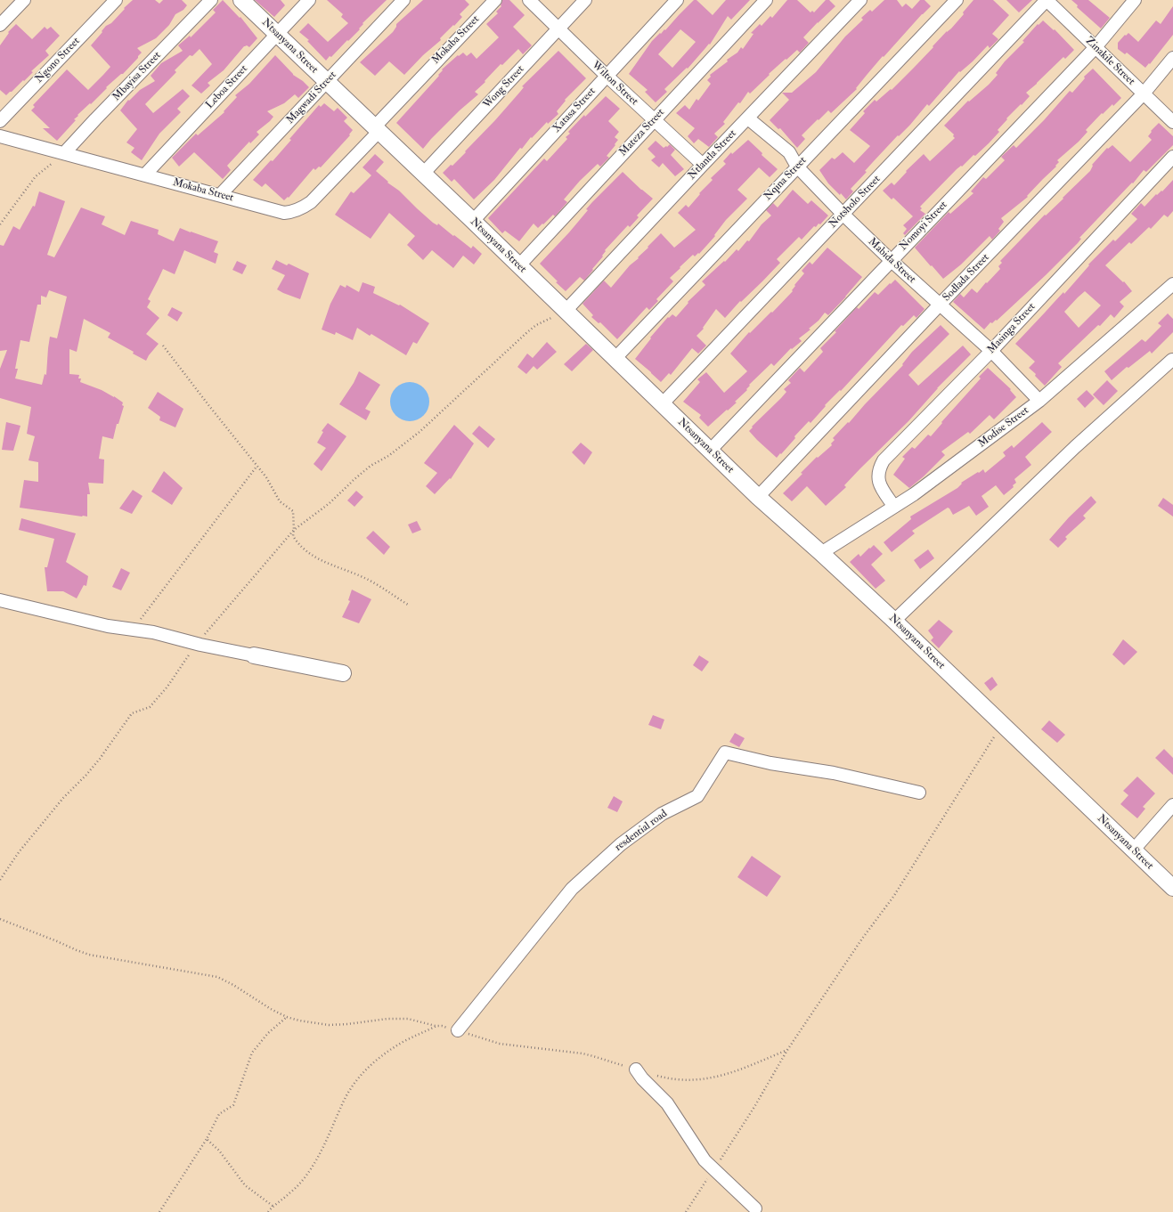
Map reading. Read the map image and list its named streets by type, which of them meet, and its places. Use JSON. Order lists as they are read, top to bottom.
{
  "streets": {
    "street": [
      "Mokaba Street",
      "Ntsanyana Street",
      "Ngono Street",
      "Zinakile Street",
      "Mbayisa Street",
      "Wilton Street",
      "Leboa Street",
      "Wong Street",
      "Magwadi Street",
      "Xatasa Street",
      "Mateza Street",
      "Ntlantla Street",
      "Nqina Street",
      "Notsholo Street",
      "Nomoyi Street",
      "Mabida Street",
      "Sodlada Street",
      "Masinga Street",
      "Modise Street",
      "resdential road"
    ]
  },
  "crossings": [
    ["Mokaba Street", "Ntsanyana Street"],
    ["Mokaba Street", "Mbayisa Street"],
    ["Mokaba Street", "Leboa Street"],
    ["Mokaba Street", "Magwadi Street"],
    ["Ntsanyana Street", "Leboa Street"],
    ["Ntsanyana Street", "Wong Street"],
    ["Ntsanyana Street", "Magwadi Street"],
    ["Ntsanyana Street", "Xatasa Street"],
    ["Ntsanyana Street", "Mateza Street"],
    ["Ntsanyana Street", "Ntlantla Street"],
    ["Ntsanyana Street", "Nqina Street"],
    ["Ntsanyana Street", "Notsholo Street"],
    ["Ntsanyana Street", "Nomoyi Street"],
    ["Ntsanyana Street", "Sodlada Street"],
    ["Ntsanyana Street", "Modise Street"],
    ["Zinakile Street", "Notsholo Street"],
    ["Zinakile Street", "Nomoyi Street"],
    ["Zinakile Street", "Sodlada Street"],
    ["Wilton Street", "Wong Street"],
    ["Wilton Street", "Xatasa Street"],
    ["Wilton Street", "Mateza Street"],
    ["Wilton Street", "Ntlantla Street"],
    ["Ntlantla Street", "Mabida Street"],
    ["Nqina Street", "Mabida Street"],
    ["Notsholo Street", "Mabida Street"],
    ["Nomoyi Street", "Mabida Street"],
    ["Mabida Street", "Sodlada Street"],
    ["Mabida Street", "Masinga Street"],
    ["Mabida Street", "Modise Street"],
    ["Masinga Street", "Modise Street"]
  ]
}
